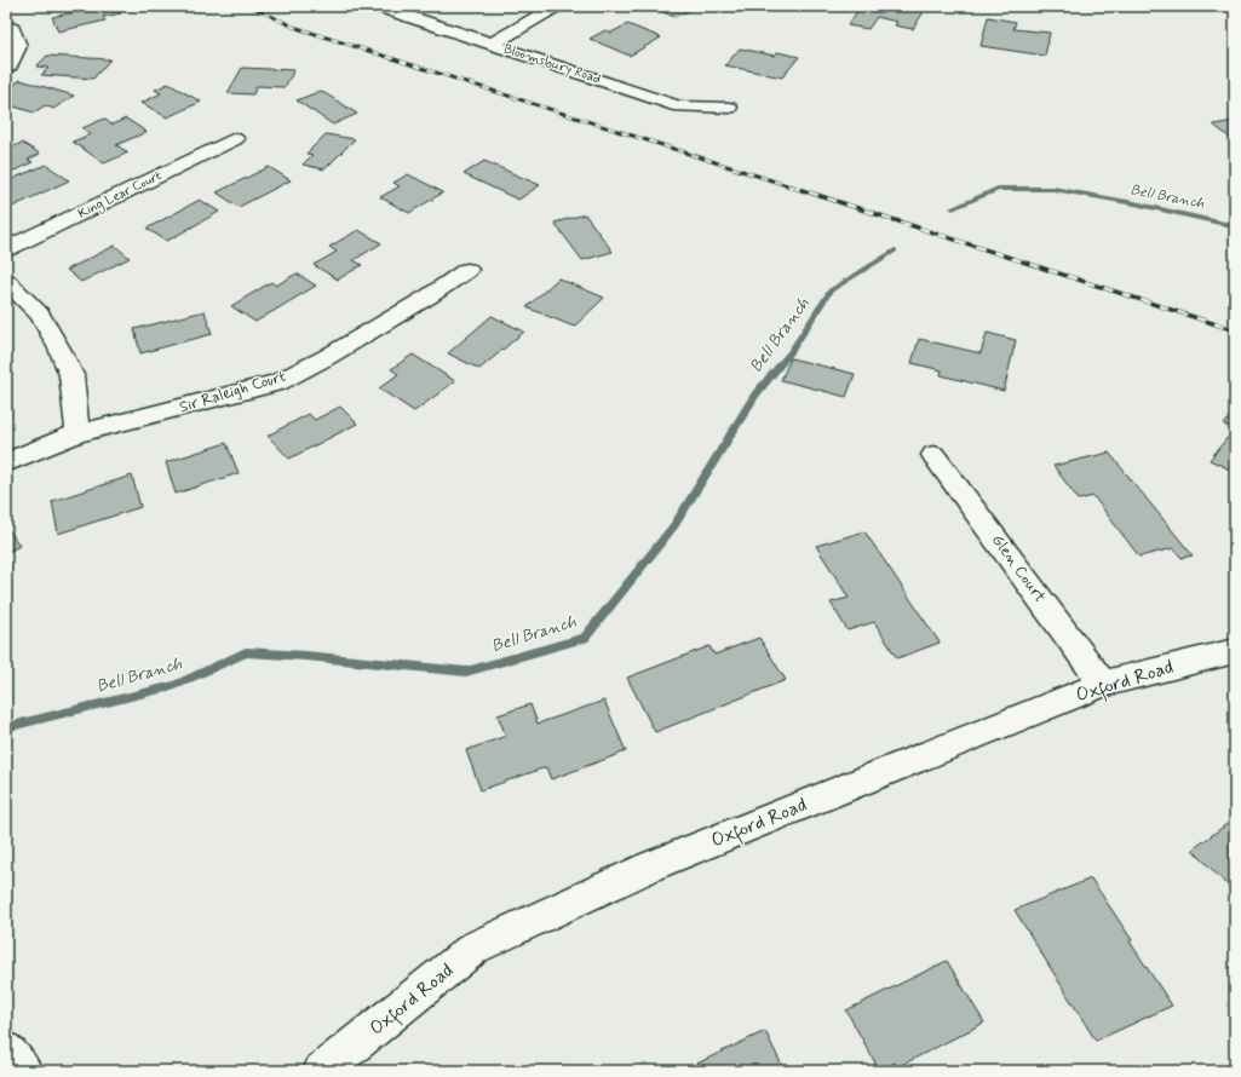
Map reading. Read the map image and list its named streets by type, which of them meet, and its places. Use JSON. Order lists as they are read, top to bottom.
{
  "streets": {
    "street": [
      "Bloomsbury Road",
      "King Lear Court",
      "Sir Raleigh Court",
      "Glen Court",
      "Oxford Road"
    ]
  },
  "crossings": [
    ["Glen Court", "Oxford Road"]
  ],
  "water": ["Bell Branch"]
}
